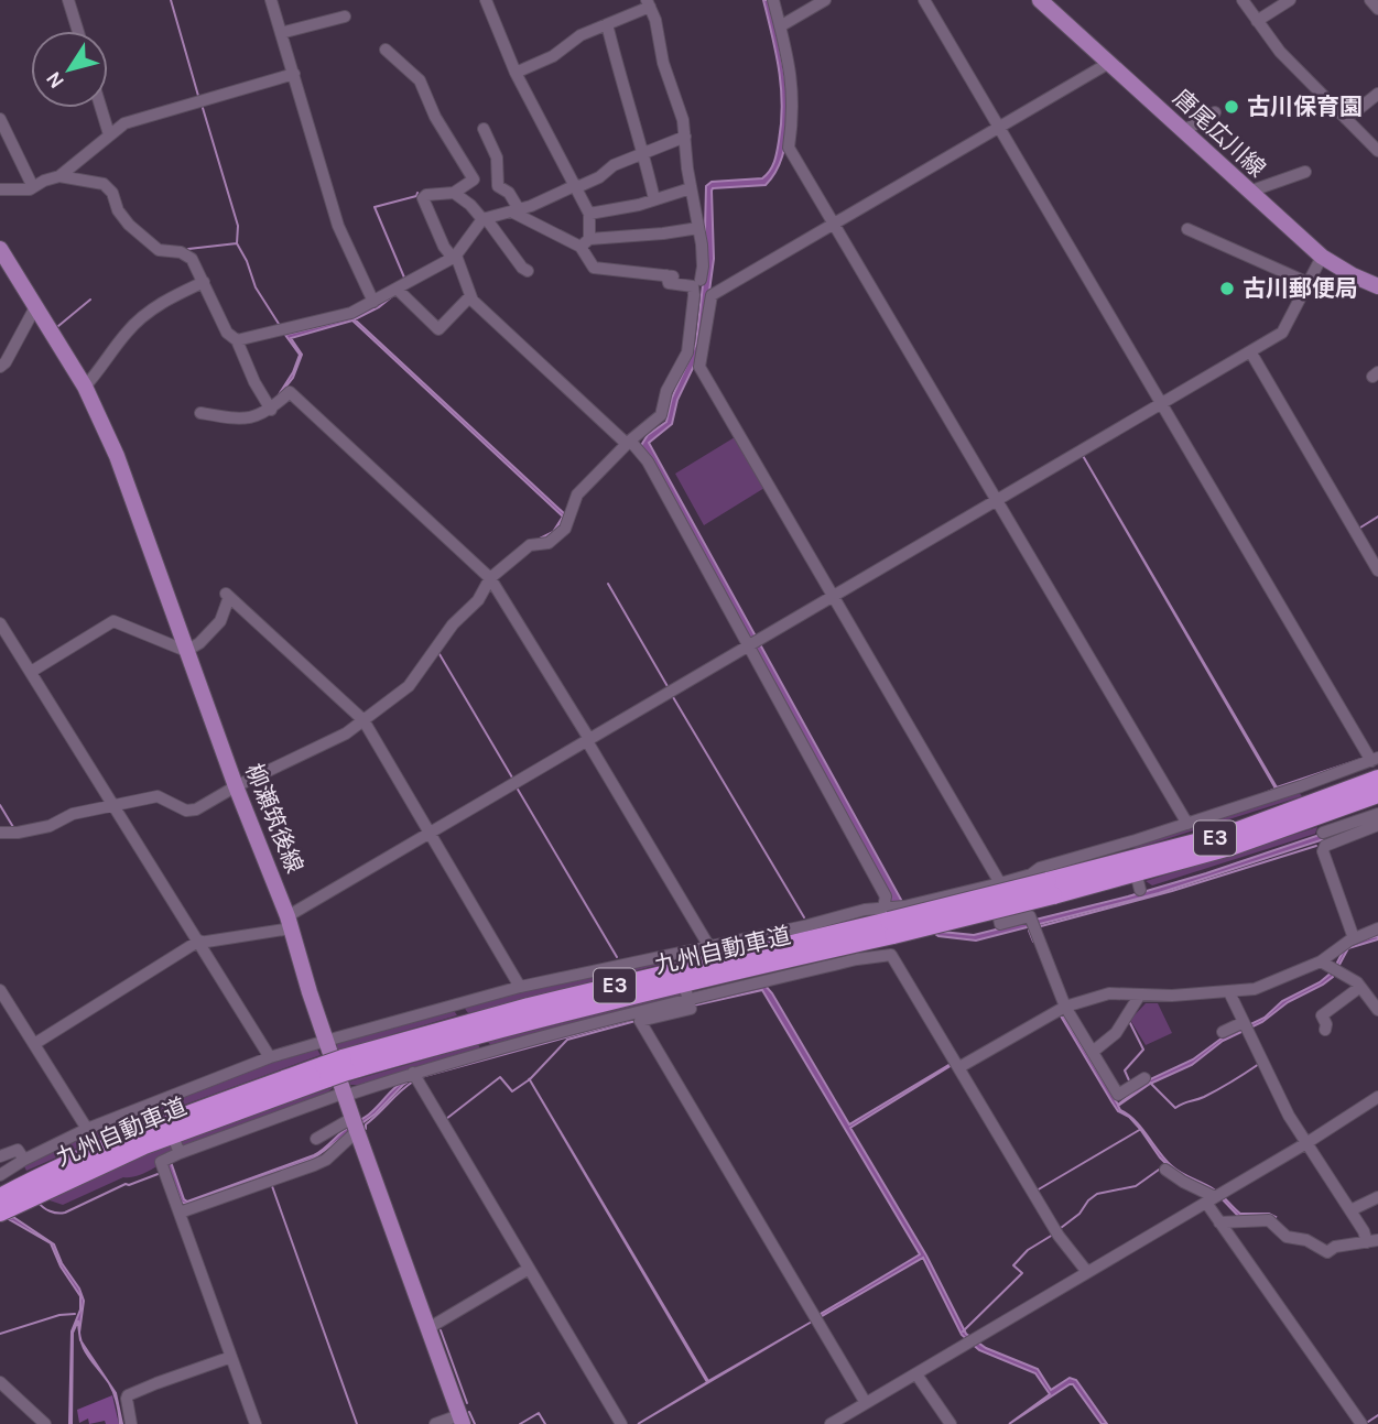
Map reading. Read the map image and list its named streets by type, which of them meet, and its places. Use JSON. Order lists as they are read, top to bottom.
{
  "streets": {
    "highway": ["E3", "九州自動車道"],
    "main road": ["唐尾広川線", "柳瀬筑後線"]
  },
  "places": ["古川保育園", "古川郵便局"],
  "north": "bottom left"
}
